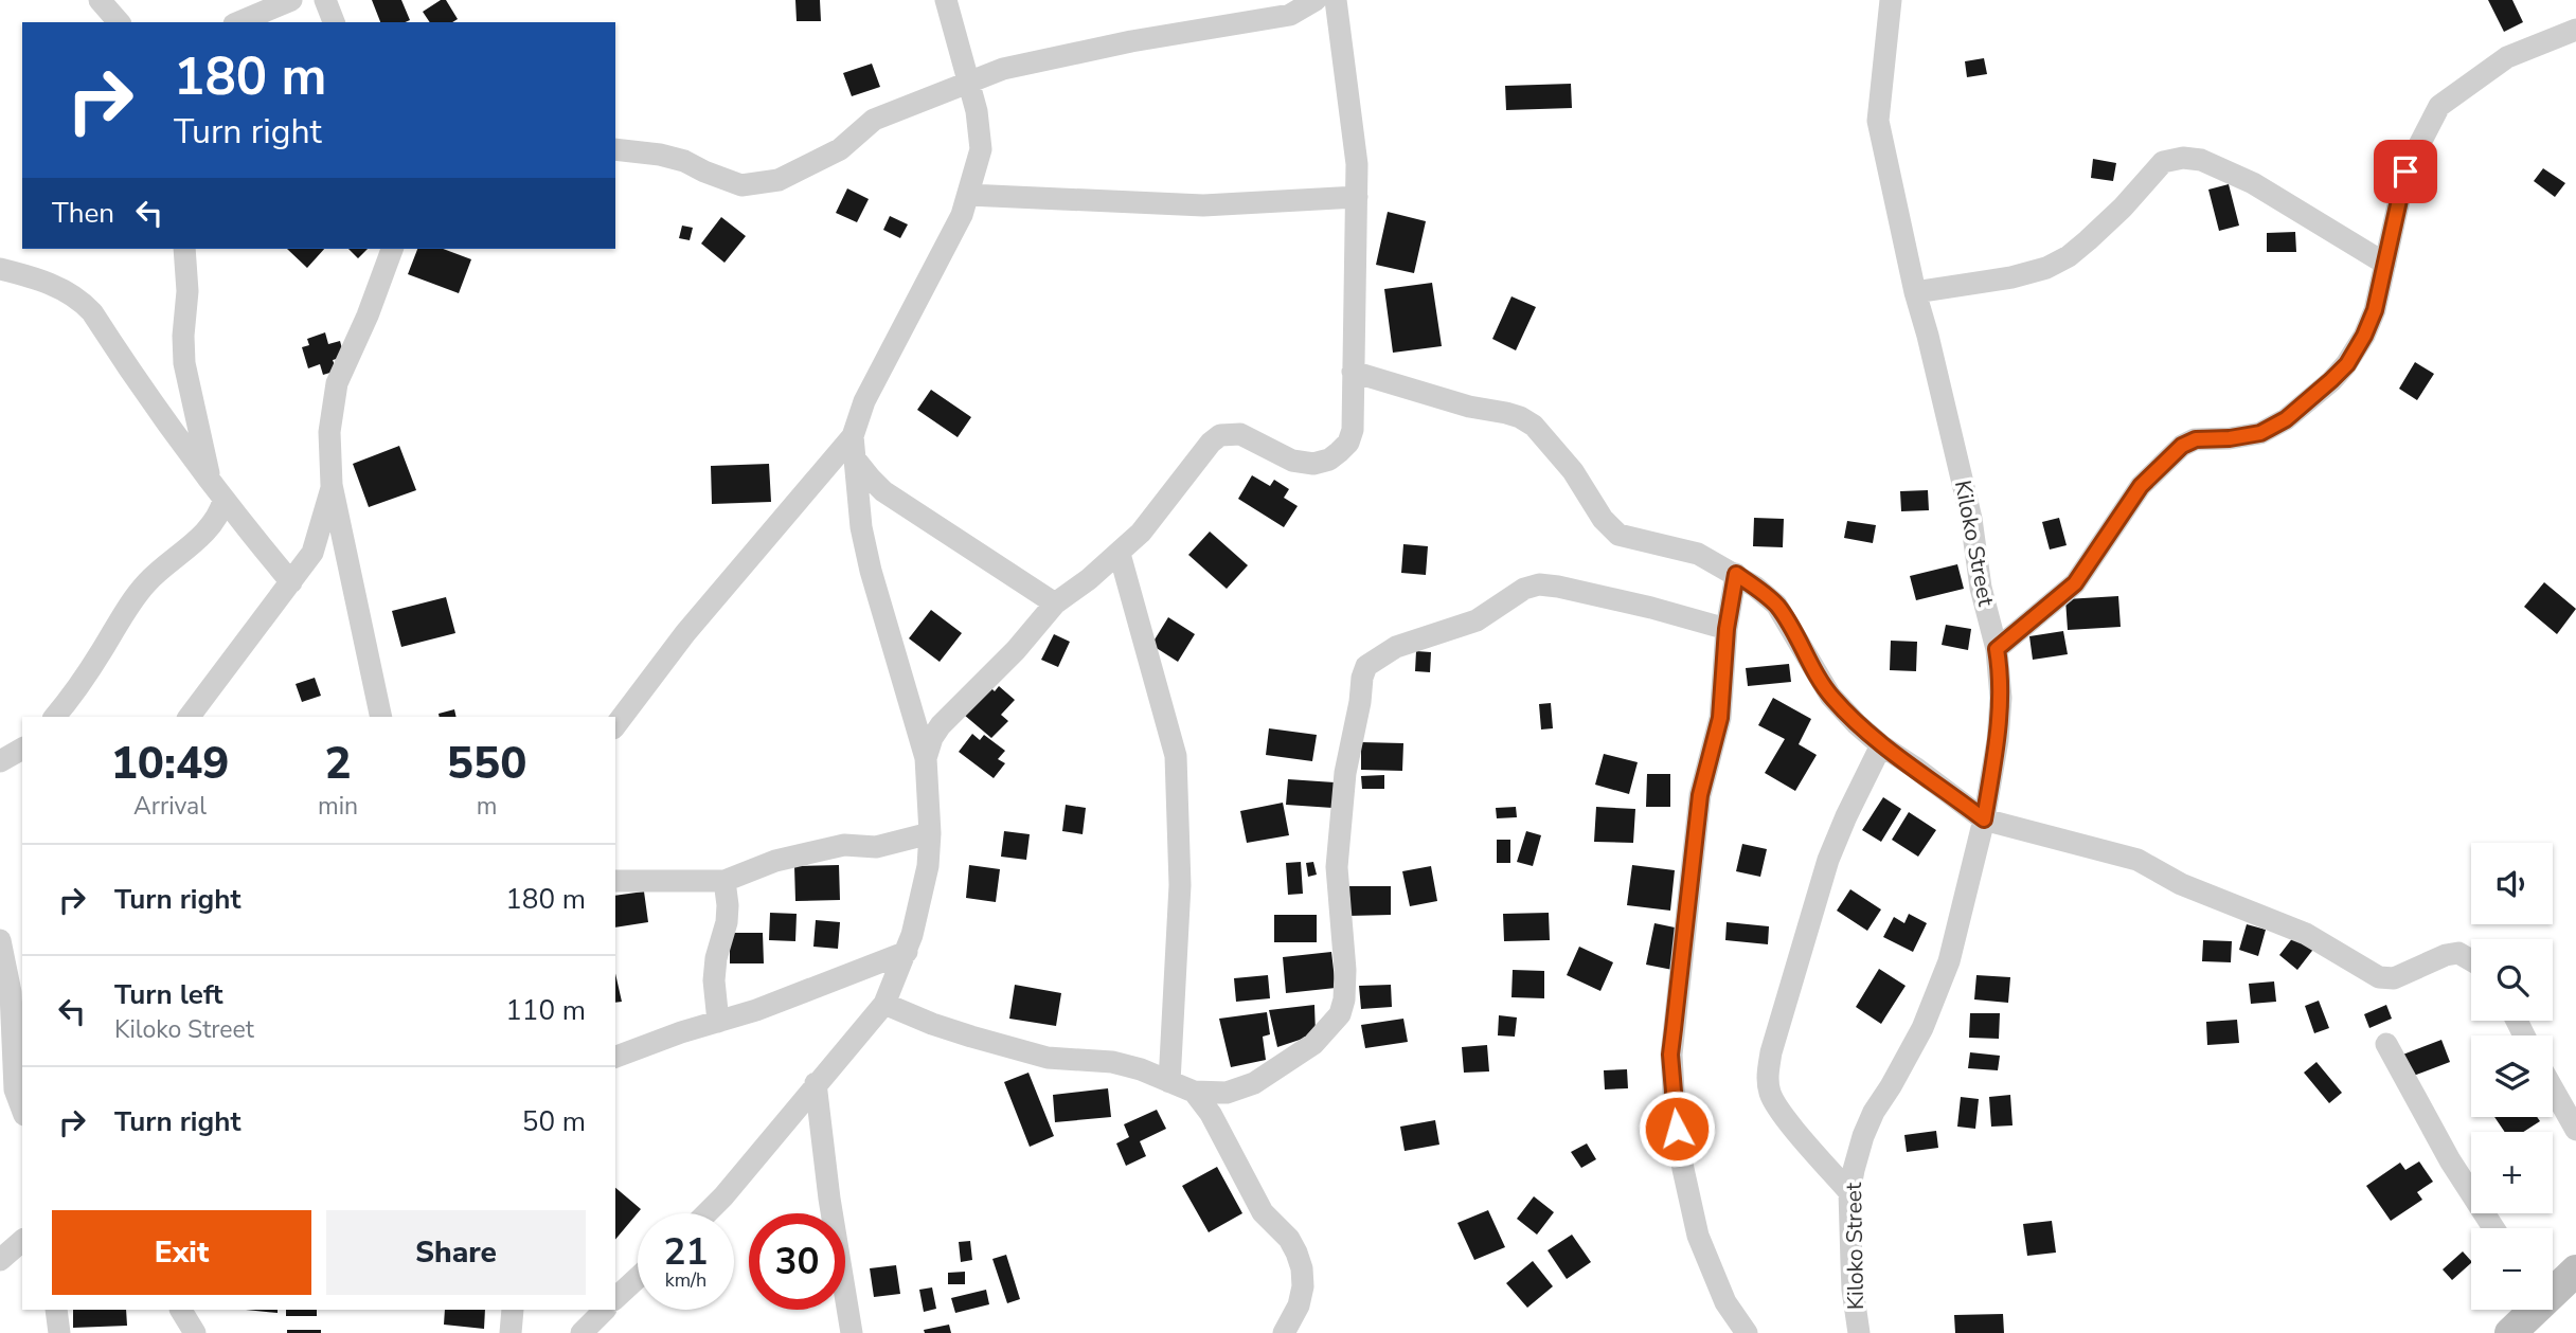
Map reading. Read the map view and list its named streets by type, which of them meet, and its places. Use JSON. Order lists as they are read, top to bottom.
{
  "streets": {
    "street": ["Kiloko Street"]
  },
  "page": {
    "turn": ["180 m", "Turn right"],
    "then": "Then",
    "eta": [
      "10:49",
      "Arrival",
      "2",
      "min",
      "550",
      "m"
    ],
    "map_buttons": ["+", "−"],
    "list": [
      {
        "name": "Turn right",
        "value": "180 m"
      },
      {
        "name": "Turn left",
        "note": "Kiloko Street",
        "value": "110 m"
      },
      {
        "name": "Turn right",
        "value": "50 m"
      }
    ],
    "buttons": ["Exit", "Share"],
    "speed": "21 km/h",
    "limit": "30"
  }
}
